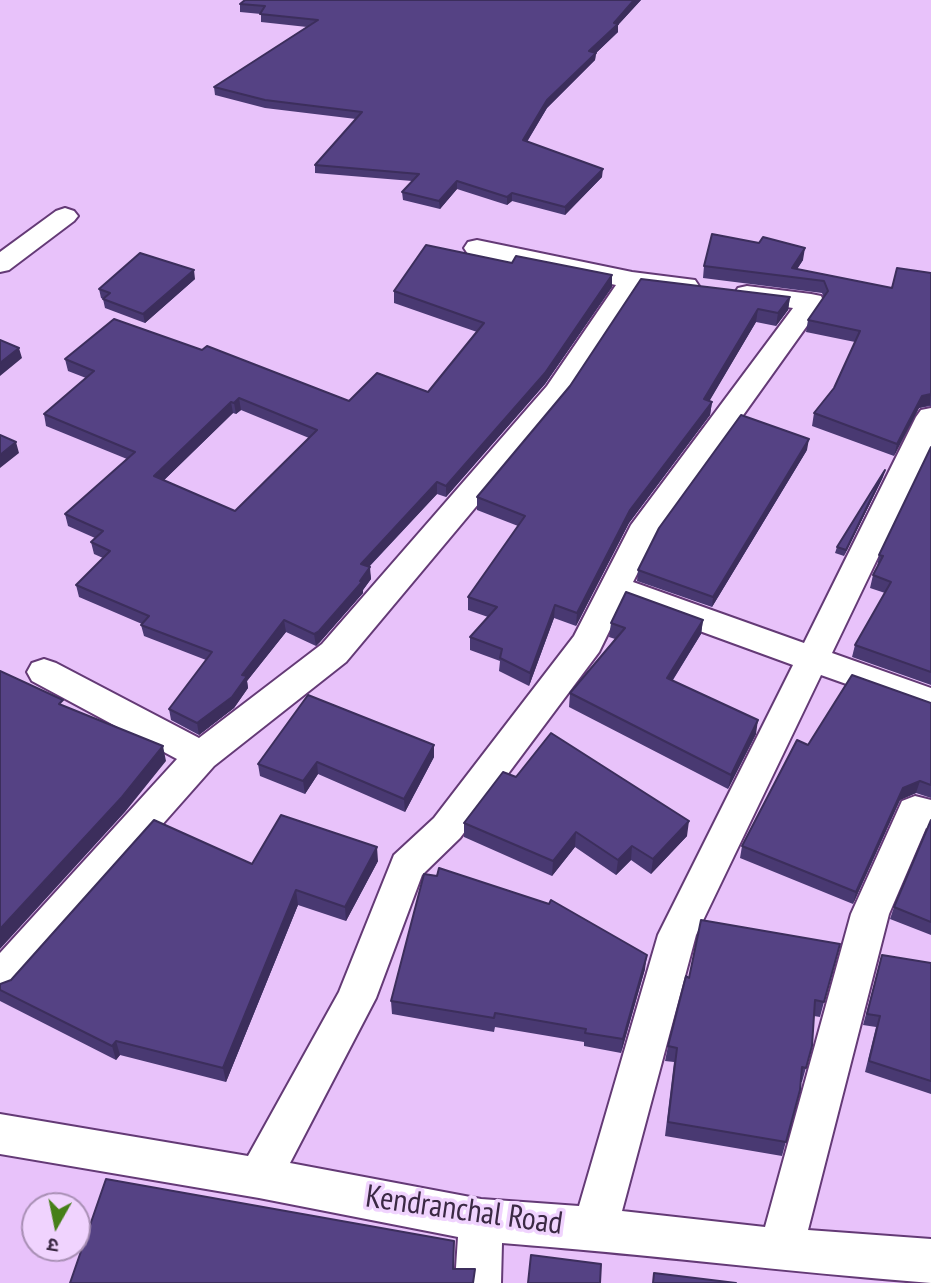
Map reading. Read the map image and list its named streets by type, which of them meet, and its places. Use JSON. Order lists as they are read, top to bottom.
{
  "streets": {
    "street": ["Kendranchal Road"]
  },
  "north": "bottom"
}
